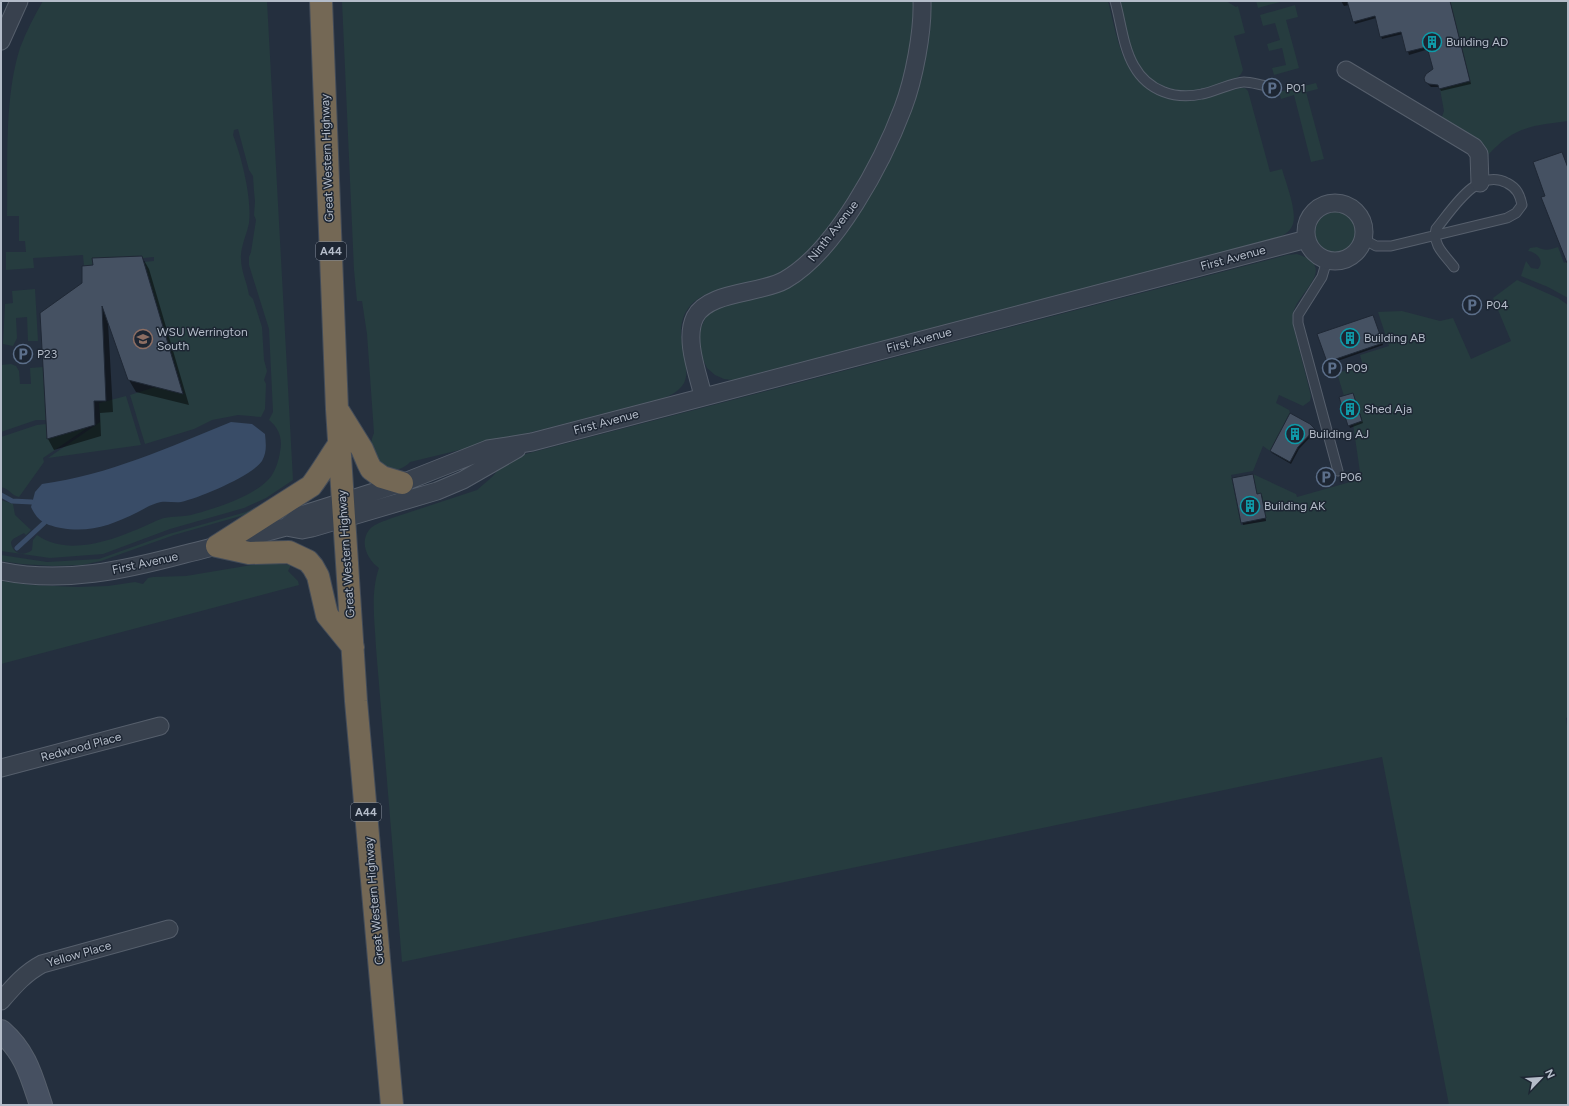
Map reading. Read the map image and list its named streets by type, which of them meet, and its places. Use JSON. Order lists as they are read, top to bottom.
{
  "streets": {
    "highway": ["Great Western Highway", "A44"],
    "street": [
      "Ninth Avenue",
      "First Avenue",
      "Redwood Place",
      "Yellow Place"
    ]
  },
  "crossings": [
    ["Great Western Highway", "First Avenue"],
    ["Ninth Avenue", "First Avenue"]
  ],
  "places": {
    "building": [
      "Building AD",
      "Building AB",
      "Shed Aja",
      "Building AJ",
      "Building AK"
    ],
    "parking": [
      "P01",
      "P04",
      "P23",
      "P09",
      "P06"
    ],
    "school or university": ["WSU Werrington South"]
  },
  "north": "top right"
}
